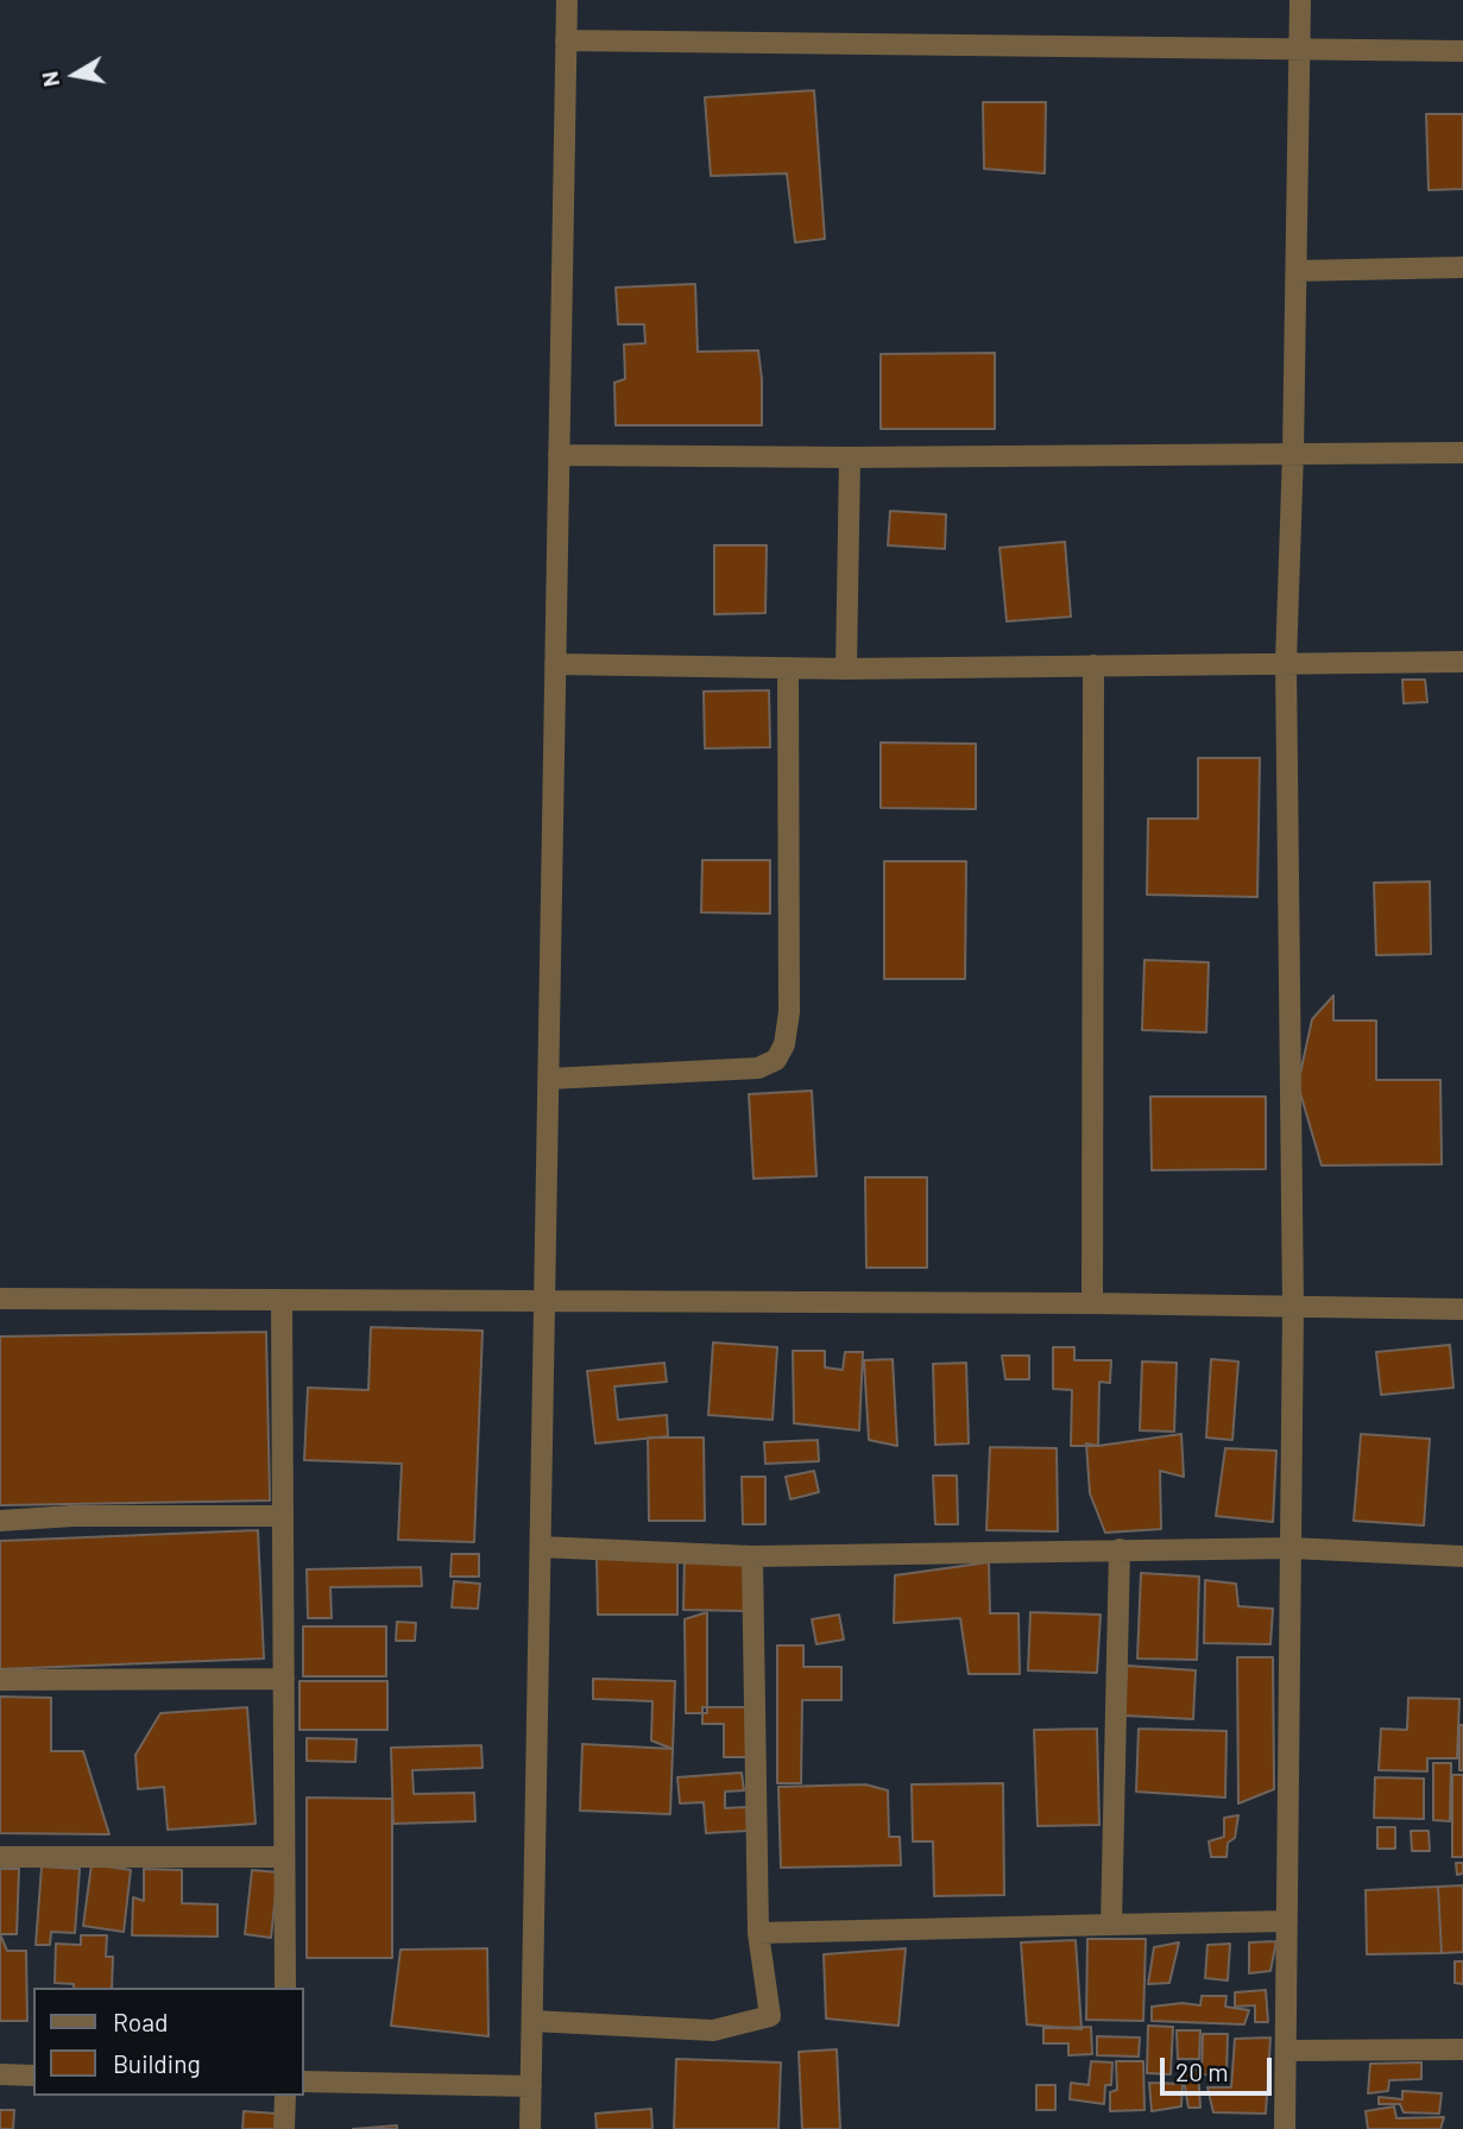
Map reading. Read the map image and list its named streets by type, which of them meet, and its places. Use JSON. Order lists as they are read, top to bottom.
{
  "legend": ["Road", "Building"],
  "scale_bar": "20 m",
  "north": "left"
}
